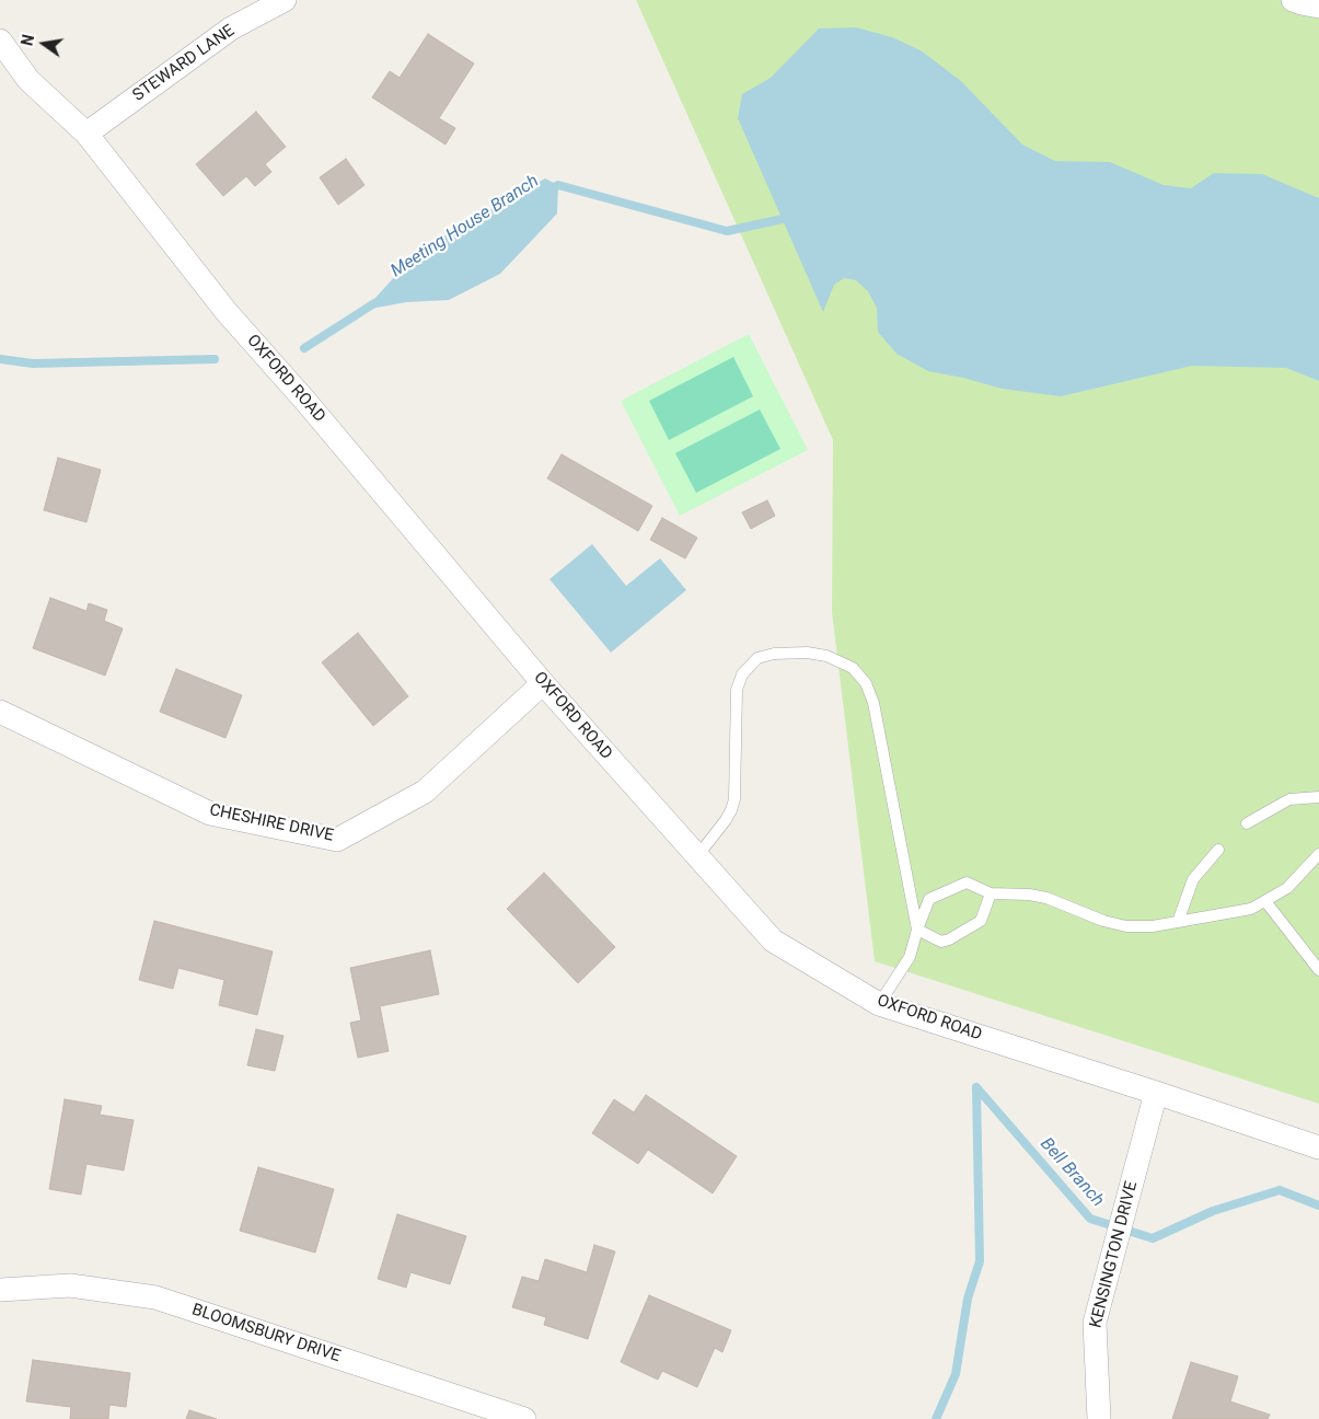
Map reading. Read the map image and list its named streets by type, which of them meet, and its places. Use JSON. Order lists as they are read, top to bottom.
{
  "streets": {
    "street": [
      "STEWARD LANE",
      "OXFORD ROAD",
      "CHESHIRE DRIVE",
      "KENSINGTON DRIVE",
      "BLOOMSBURY DRIVE"
    ]
  },
  "crossings": [
    ["STEWARD LANE", "OXFORD ROAD"],
    ["OXFORD ROAD", "CHESHIRE DRIVE"],
    ["OXFORD ROAD", "KENSINGTON DRIVE"]
  ],
  "water": ["Meeting House Branch", "Bell Branch"],
  "north": "left"
}
